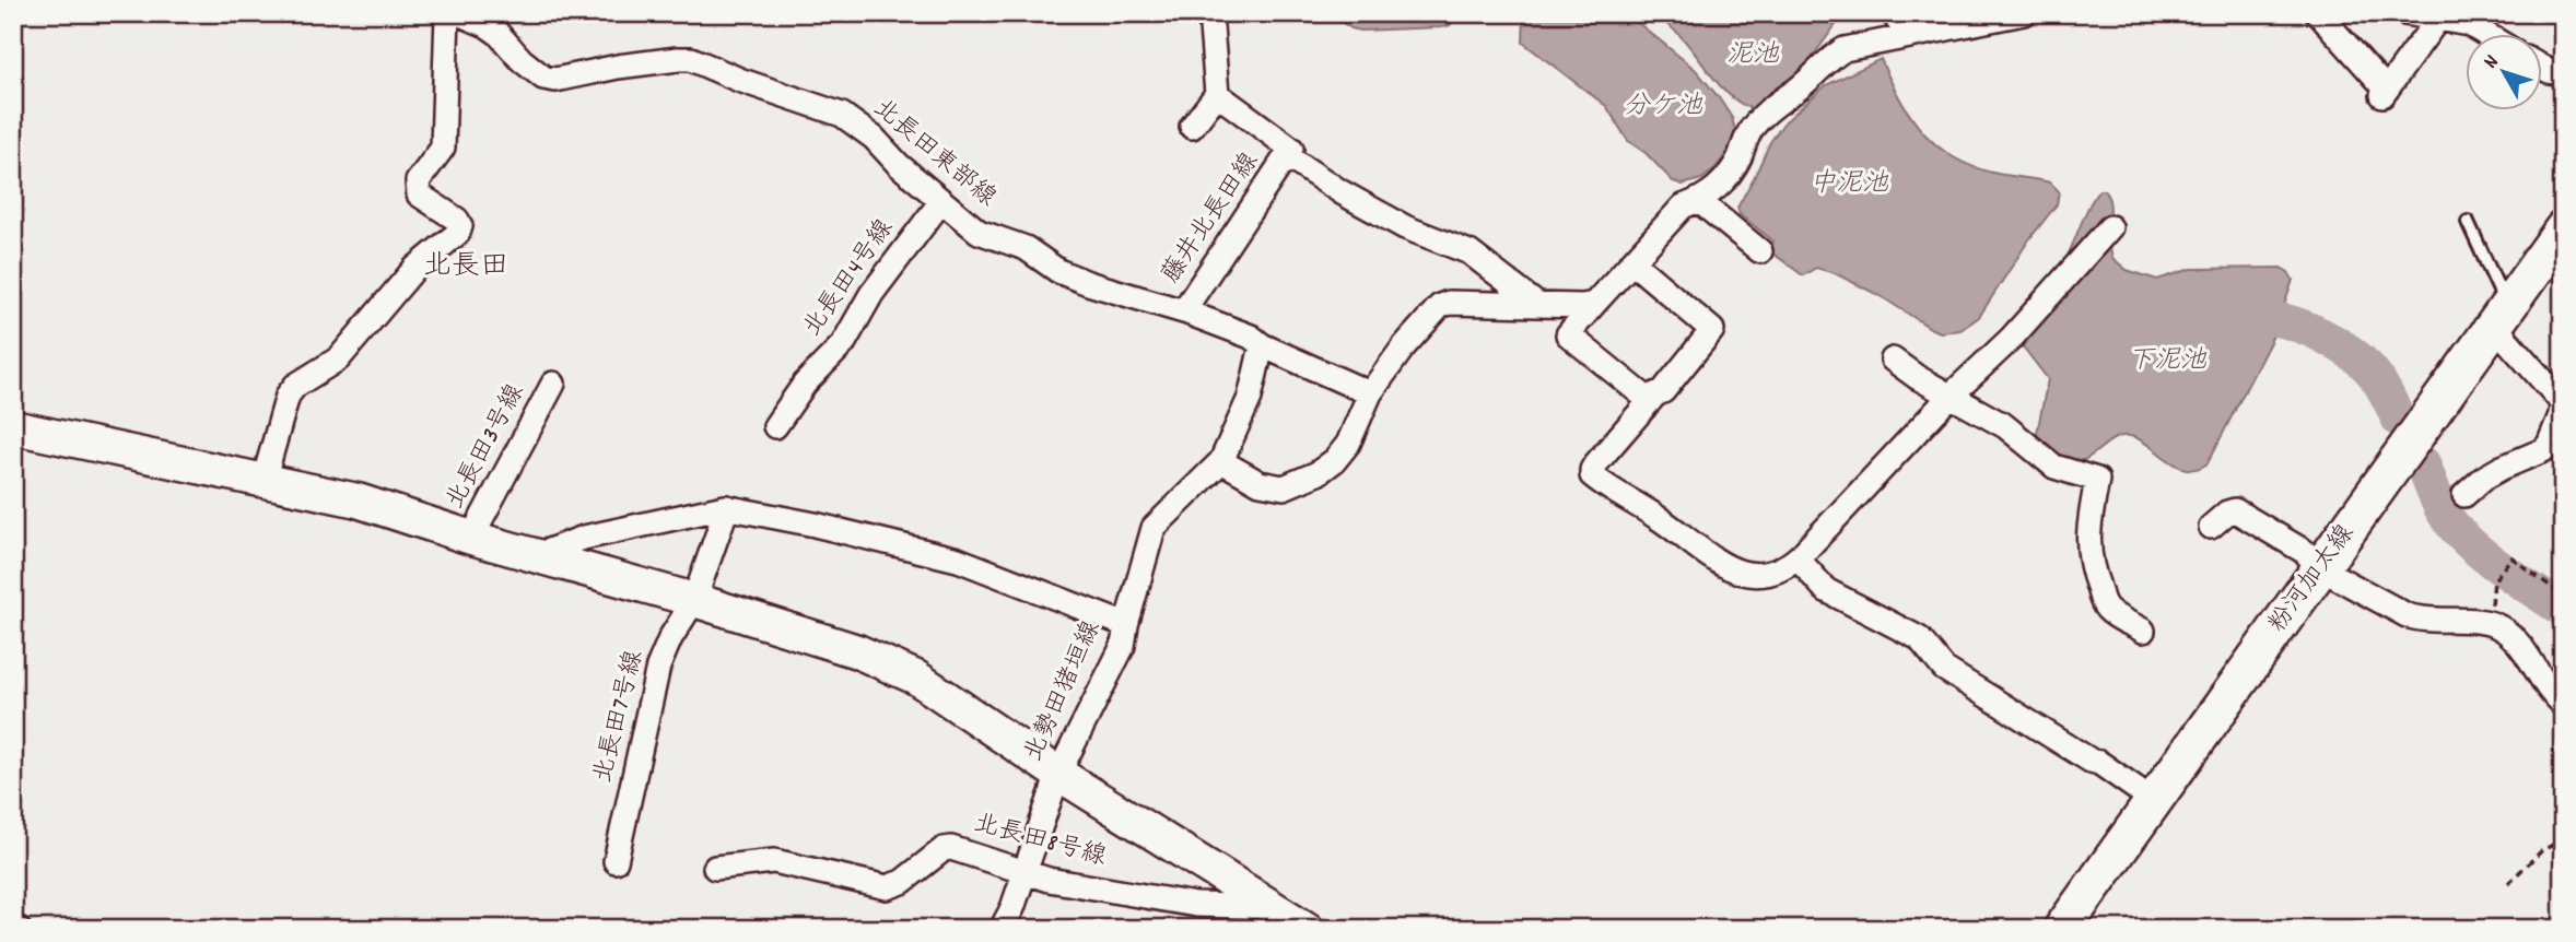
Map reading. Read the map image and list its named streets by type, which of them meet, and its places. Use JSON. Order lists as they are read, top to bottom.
{
  "streets": {
    "main road": ["粉河加太線"],
    "street": [
      "北長田東部線",
      "藤井北長田線",
      "北長田4号線",
      "北長田3号線",
      "北勢田猪垣線",
      "北長田7号線",
      "北長田8号線"
    ]
  },
  "crossings": [
    ["北長田東部線", "藤井北長田線"],
    ["北長田東部線", "北長田4号線"],
    ["北勢田猪垣線", "北長田8号線"]
  ],
  "districts": ["北長田"],
  "water": [
    "泥池",
    "分ケ池",
    "中泥池",
    "下泥池"
  ],
  "north": "top left"
}
